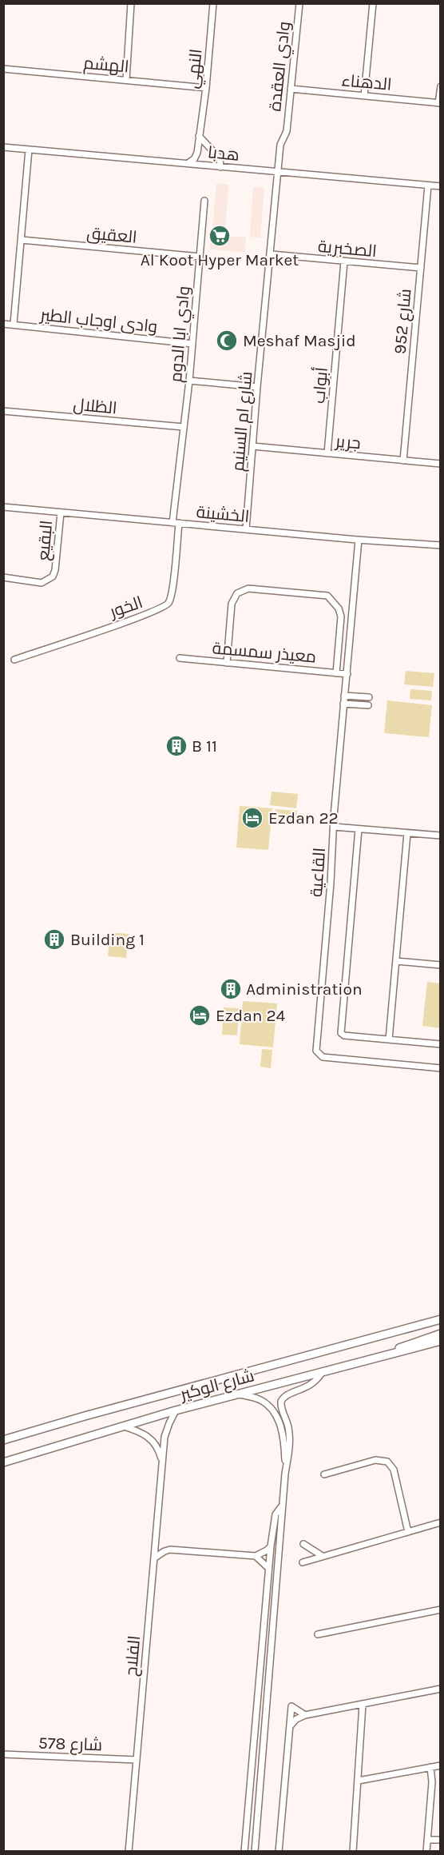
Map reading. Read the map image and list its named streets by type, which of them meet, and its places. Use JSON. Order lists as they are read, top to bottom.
{
  "streets": {
    "main road": ["شارع الوكير"],
    "street": [
      "الهشم",
      "وادي العقدة",
      "النهي",
      "الدهناء",
      "هدبا",
      "العقيق",
      "الصخبرية",
      "وادى اوجاب الطير",
      "شارع 952",
      "وادي ابا الدوم",
      "أبواب",
      "الظلال",
      "شارع ام السنيم",
      "جرير",
      "الخشينة",
      "البقيع",
      "الخور",
      "معيذر سمسمة",
      "القاعية",
      "الفلاح",
      "شارع 578"
    ]
  },
  "crossings": [
    ["الهشم", "النهي"],
    ["وادي العقدة", "الدهناء"],
    ["وادي العقدة", "هدبا"],
    ["وادي العقدة", "شارع ام السنيم"],
    ["هدبا", "شارع 952"],
    ["هدبا", "شارع ام السنيم"],
    ["العقيق", "وادي ابا الدوم"],
    ["الصخبرية", "شارع 952"],
    ["الصخبرية", "أبواب"],
    ["الصخبرية", "شارع ام السنيم"],
    ["وادى اوجاب الطير", "وادي ابا الدوم"],
    ["شارع 952", "جرير"],
    ["وادي ابا الدوم", "الظلال"],
    ["وادي ابا الدوم", "الخور"],
    ["أبواب", "جرير"],
    ["شارع ام السنيم", "جرير"],
    ["شارع ام السنيم", "الخشينة"],
    ["الخشينة", "البقيع"],
    ["الخشينة", "الخور"],
    ["الخشينة", "القاعية"],
    ["معيذر سمسمة", "القاعية"],
    ["شارع الوكير", "الفلاح"],
    ["الفلاح", "شارع 578"]
  ],
  "places": {
    "supermarket": ["Al Koot Hyper Market"],
    "mosque": ["Meshaf Masjid"],
    "building": ["B 11", "Building 1", "Administration"],
    "hotel": ["Ezdan 22", "Ezdan 24"]
  }
}
